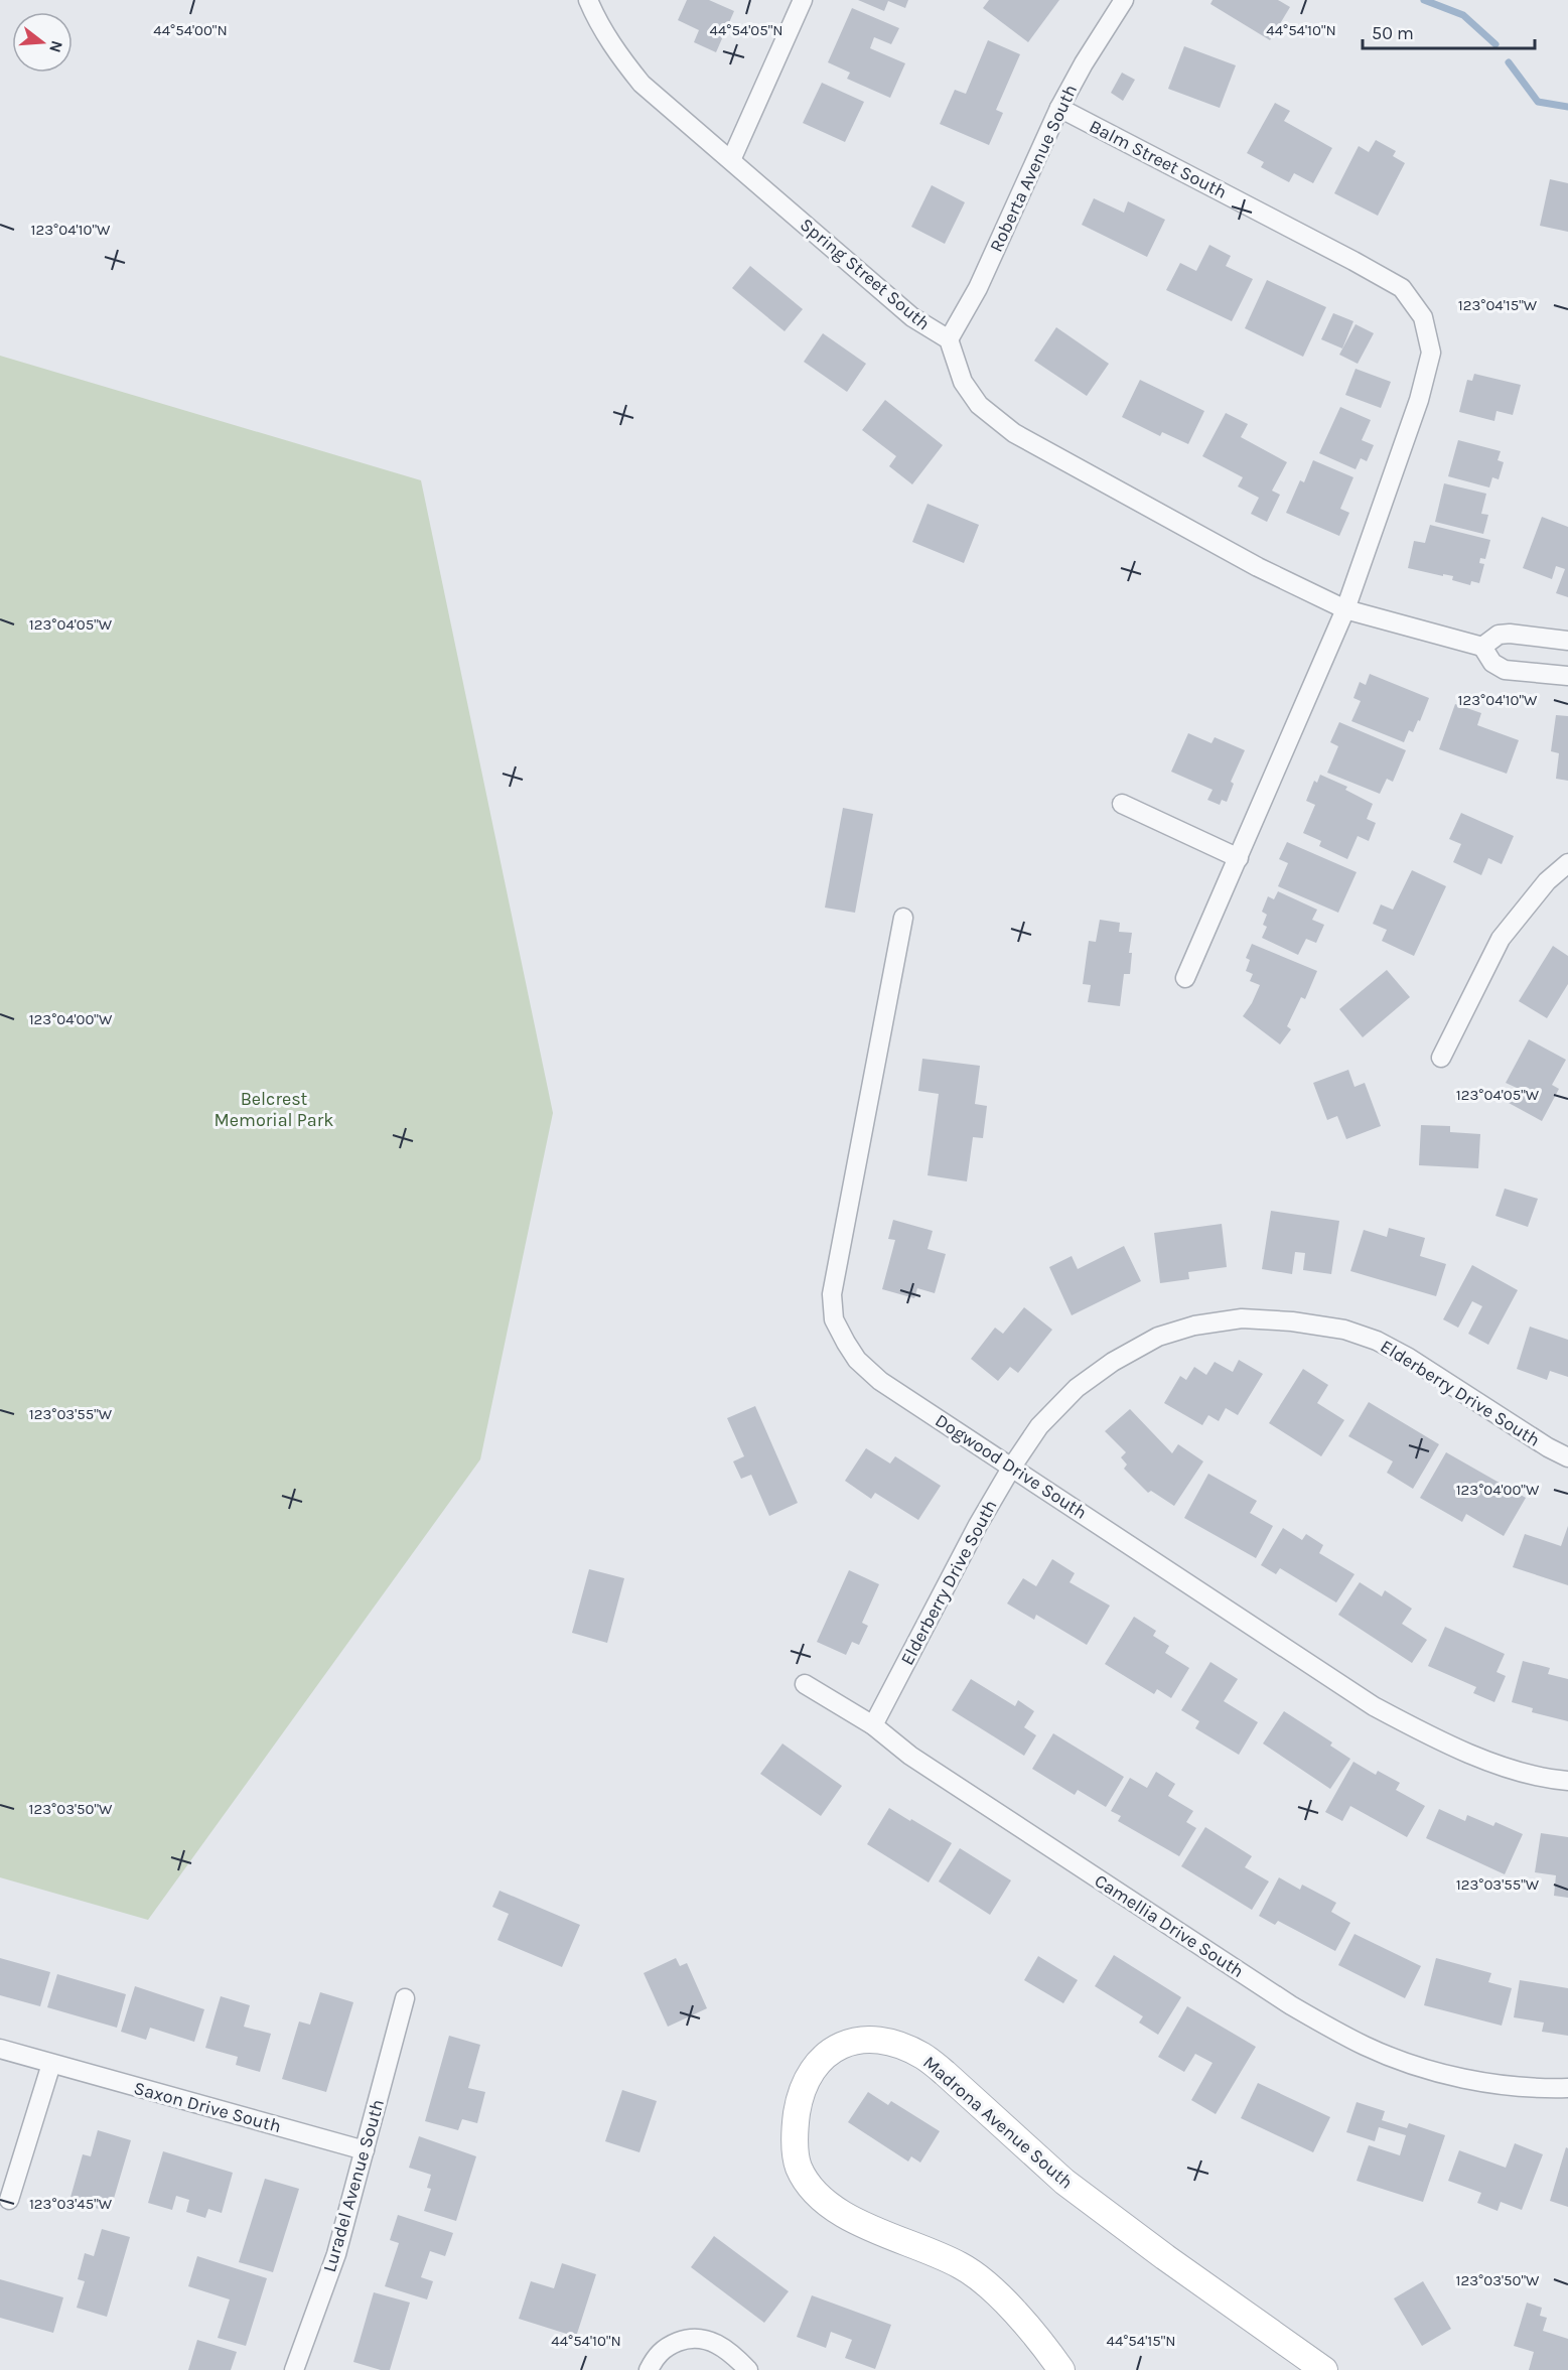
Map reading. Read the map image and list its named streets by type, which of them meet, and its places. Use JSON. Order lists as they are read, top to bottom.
{
  "streets": {
    "main road": ["Madrona Avenue South"],
    "street": [
      "Balm Street South",
      "Roberta Avenue South",
      "Spring Street South",
      "Elderberry Drive South",
      "Dogwood Drive South",
      "Camellia Drive South",
      "Saxon Drive South",
      "Luradel Avenue South"
    ]
  },
  "crossings": [
    ["Balm Street South", "Roberta Avenue South"],
    ["Balm Street South", "Spring Street South"],
    ["Roberta Avenue South", "Spring Street South"],
    ["Elderberry Drive South", "Dogwood Drive South"],
    ["Elderberry Drive South", "Camellia Drive South"],
    ["Saxon Drive South", "Luradel Avenue South"]
  ],
  "parks": ["Belcrest Memorial Park"],
  "scale_bar": "50 m",
  "north": "right",
  "coordinates": [
    "44°54'00\"N",
    "44°54'05\"N",
    "44°54'10\"N",
    "123°04'10\"W",
    "123°04'15\"W",
    "123°04'05\"W",
    "123°04'00\"W",
    "123°03'55\"W",
    "123°03'50\"W",
    "123°03'45\"W",
    "44°54'15\"N"
  ]
}
